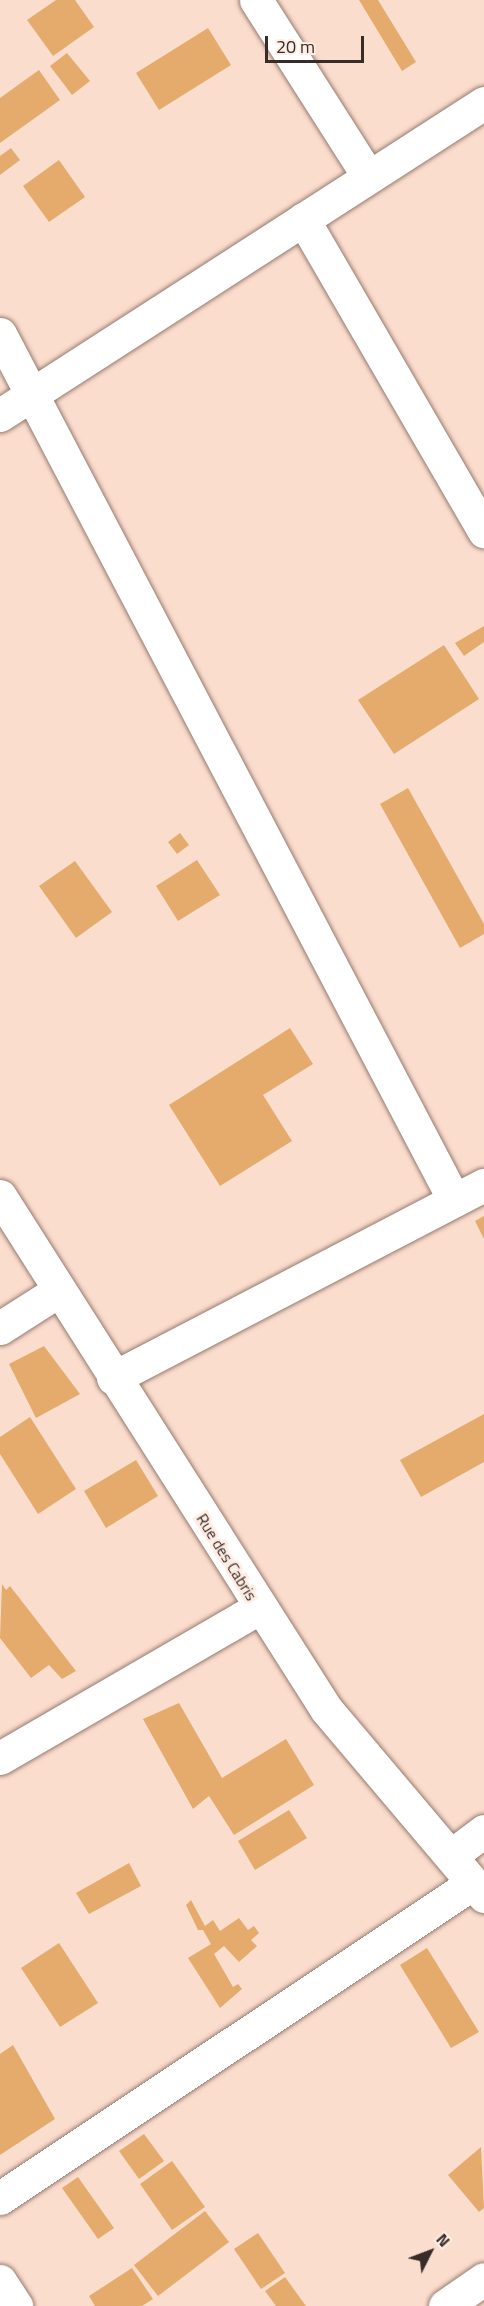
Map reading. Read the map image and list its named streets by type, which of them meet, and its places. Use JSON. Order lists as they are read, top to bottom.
{
  "streets": {
    "street": ["Rue des Cabris"]
  },
  "scale_bar": "20 m",
  "north": "top right"
}
